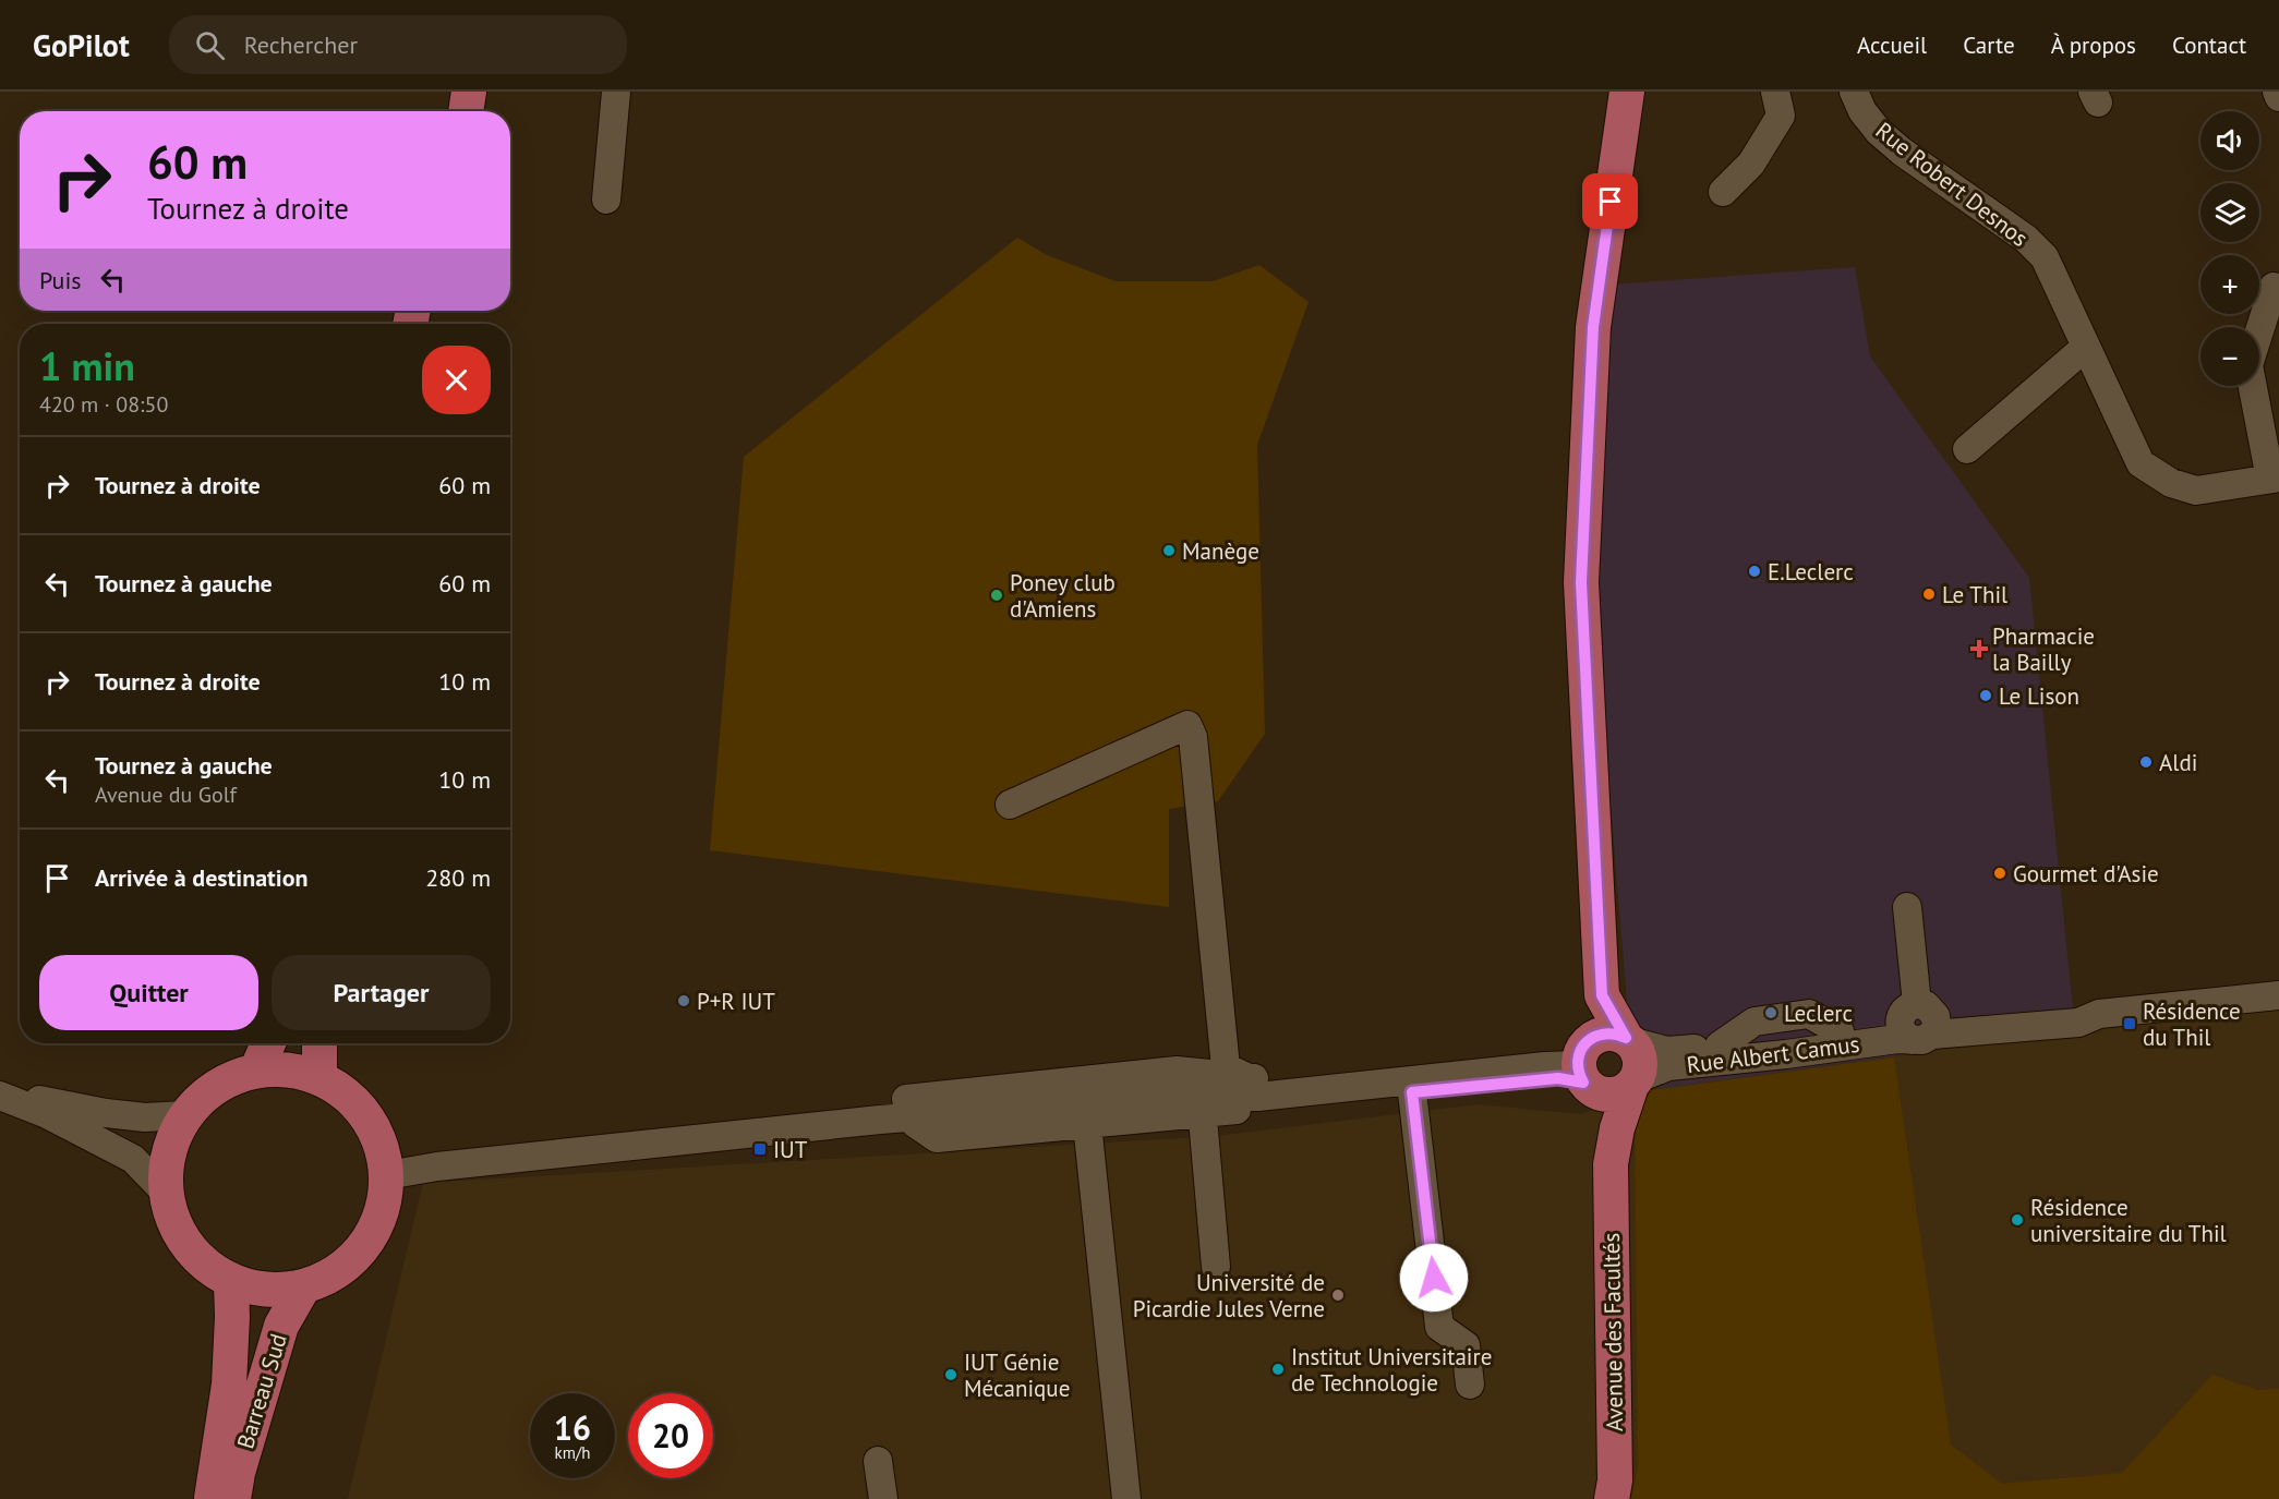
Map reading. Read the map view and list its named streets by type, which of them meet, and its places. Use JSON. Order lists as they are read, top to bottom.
{
  "streets": {
    "main road": ["Avenue des Facultés", "Barreau Sud"],
    "street": ["Rue Robert Desnos", "Rue Albert Camus"]
  },
  "crossings": [
    ["Rue Albert Camus", "Avenue des Facultés"]
  ],
  "places": {
    "other": [
      "Manège",
      "E.Leclerc",
      "Le Thil",
      "Poney club d'Amiens",
      "Le Lison",
      "Aldi",
      "Gourmet d'Asie",
      "P+R IUT",
      "Leclerc",
      "Résidence universitaire du Thil",
      "Université de Picardie Jules Verne",
      "Institut Universitaire de Technologie",
      "IUT Génie Mécanique"
    ],
    "health": ["Pharmacie la Bailly"],
    "transit": ["Résidence du Thil", "IUT"]
  },
  "page": {
    "header": "GoPilot",
    "search": "Rechercher",
    "nav": [
      "Accueil",
      "Carte",
      "À propos",
      "Contact"
    ],
    "map_buttons": ["+", "−"],
    "turn": ["60 m", "Tournez à droite"],
    "then": "Puis",
    "heading": ["1 min", "420 m · 08:50"],
    "list": [
      {
        "name": "Tournez à droite",
        "value": "60 m"
      },
      {
        "name": "Tournez à gauche",
        "value": "60 m"
      },
      {
        "name": "Tournez à droite",
        "value": "10 m"
      },
      {
        "name": "Tournez à gauche",
        "note": "Avenue du Golf",
        "value": "10 m"
      },
      {
        "name": "Arrivée à destination",
        "value": "280 m"
      }
    ],
    "buttons": ["Quitter", "Partager"],
    "speed": "16 km/h",
    "limit": "20"
  }
}
